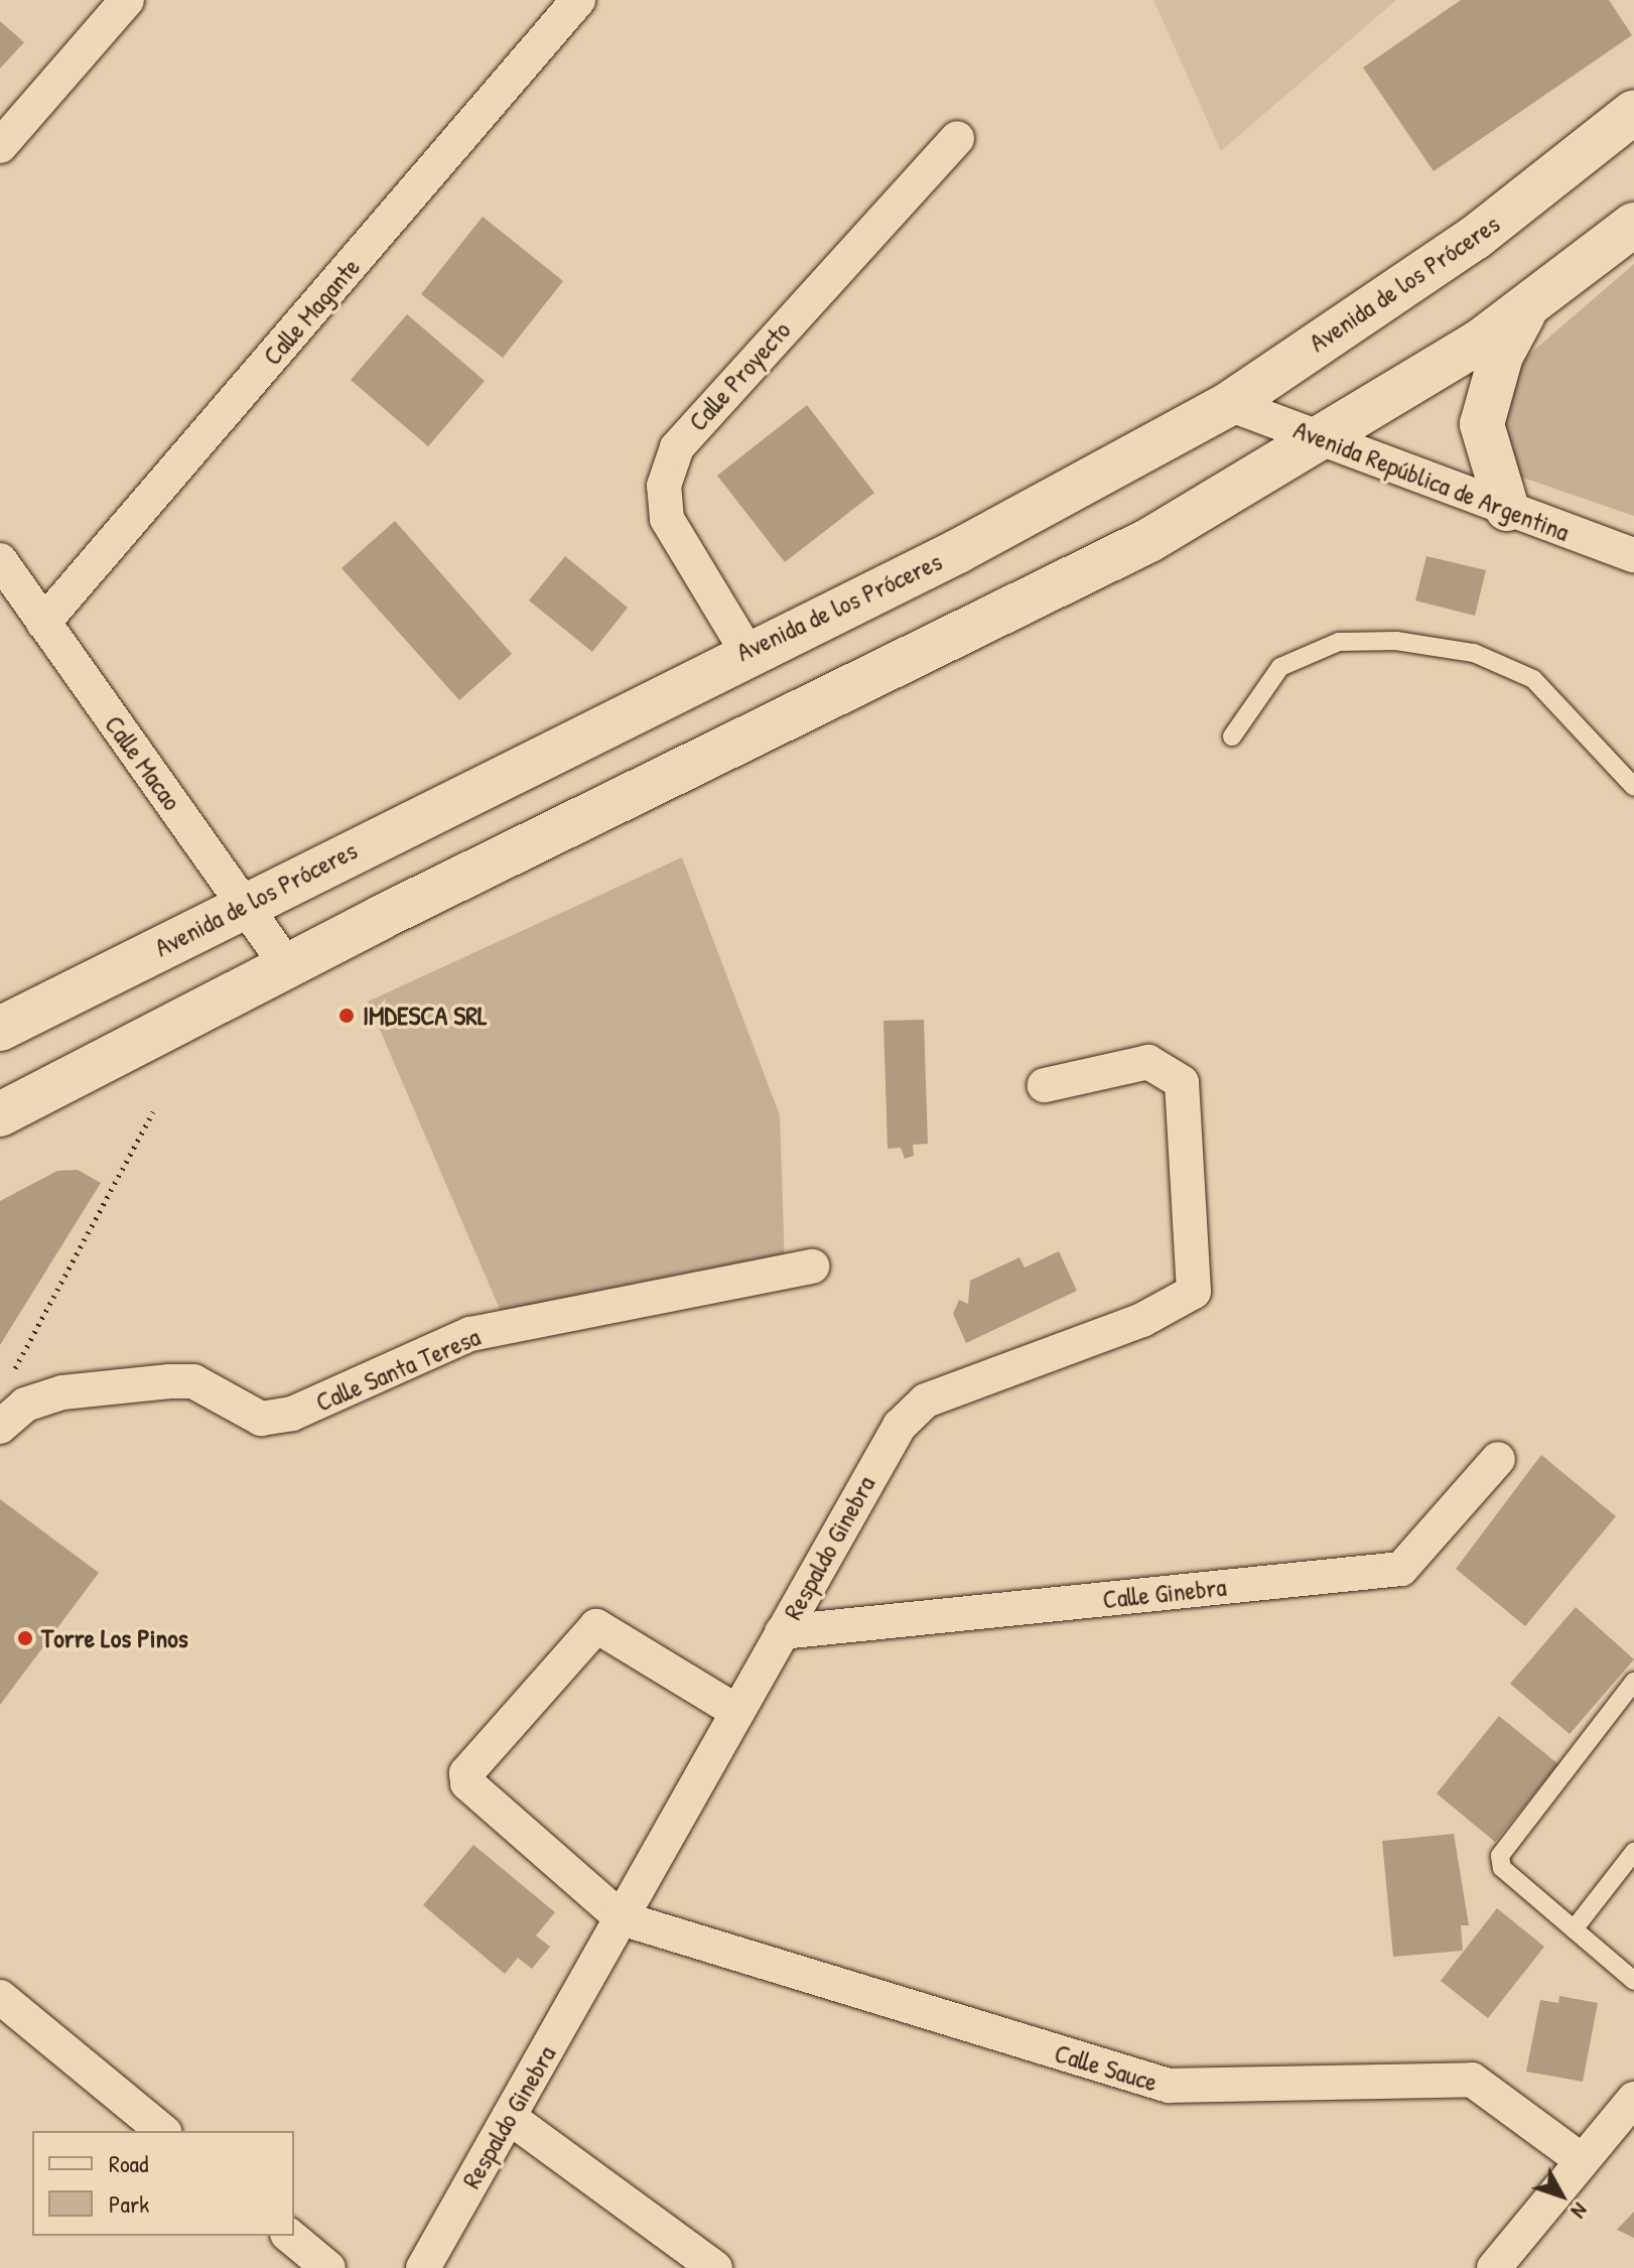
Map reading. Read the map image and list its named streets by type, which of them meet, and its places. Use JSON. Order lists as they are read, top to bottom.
{
  "streets": {
    "main road": ["Avenida de los Próceres"],
    "street": [
      "Calle Magante",
      "Calle Proyecto",
      "Avenida República de Argentina",
      "Calle Macao",
      "Calle Santa Teresa",
      "Respaldo Ginebra",
      "Calle Ginebra",
      "Calle Sauce"
    ]
  },
  "crossings": [
    ["Avenida de los Próceres", "Calle Proyecto"],
    ["Avenida de los Próceres", "Avenida República de Argentina"],
    ["Avenida de los Próceres", "Calle Macao"],
    ["Calle Magante", "Calle Macao"],
    ["Respaldo Ginebra", "Calle Ginebra"],
    ["Respaldo Ginebra", "Calle Sauce"]
  ],
  "places": ["IMDESCA SRL", "Torre Los Pinos"],
  "legend": ["Road", "Park"],
  "north": "bottom right"
}
